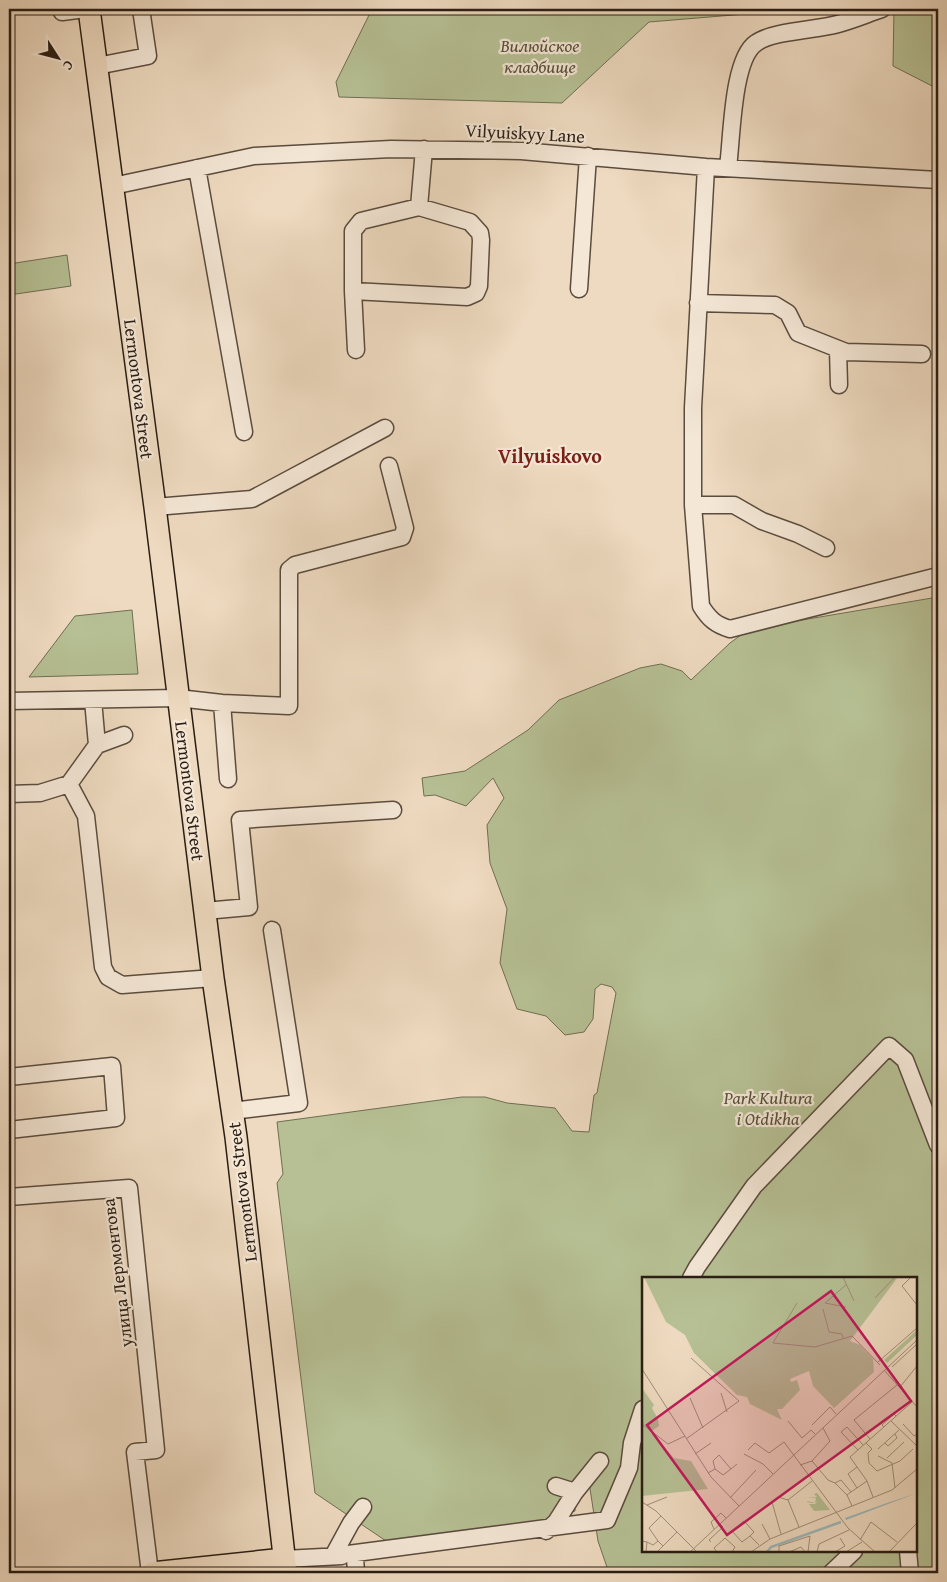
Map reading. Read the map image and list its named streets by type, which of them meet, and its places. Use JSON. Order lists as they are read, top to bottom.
{
  "streets": {
    "main road": ["Lermontova Street"],
    "street": ["Vilyuiskyy Lane", "улица Лермонтова"]
  },
  "crossings": [
    ["Vilyuiskyy Lane", "Lermontova Street"]
  ],
  "districts": ["Vilyuiskovo"],
  "parks": ["Вилюйское кладбище", "Park Kultura i Otdikha"],
  "north": "bottom right"
}
